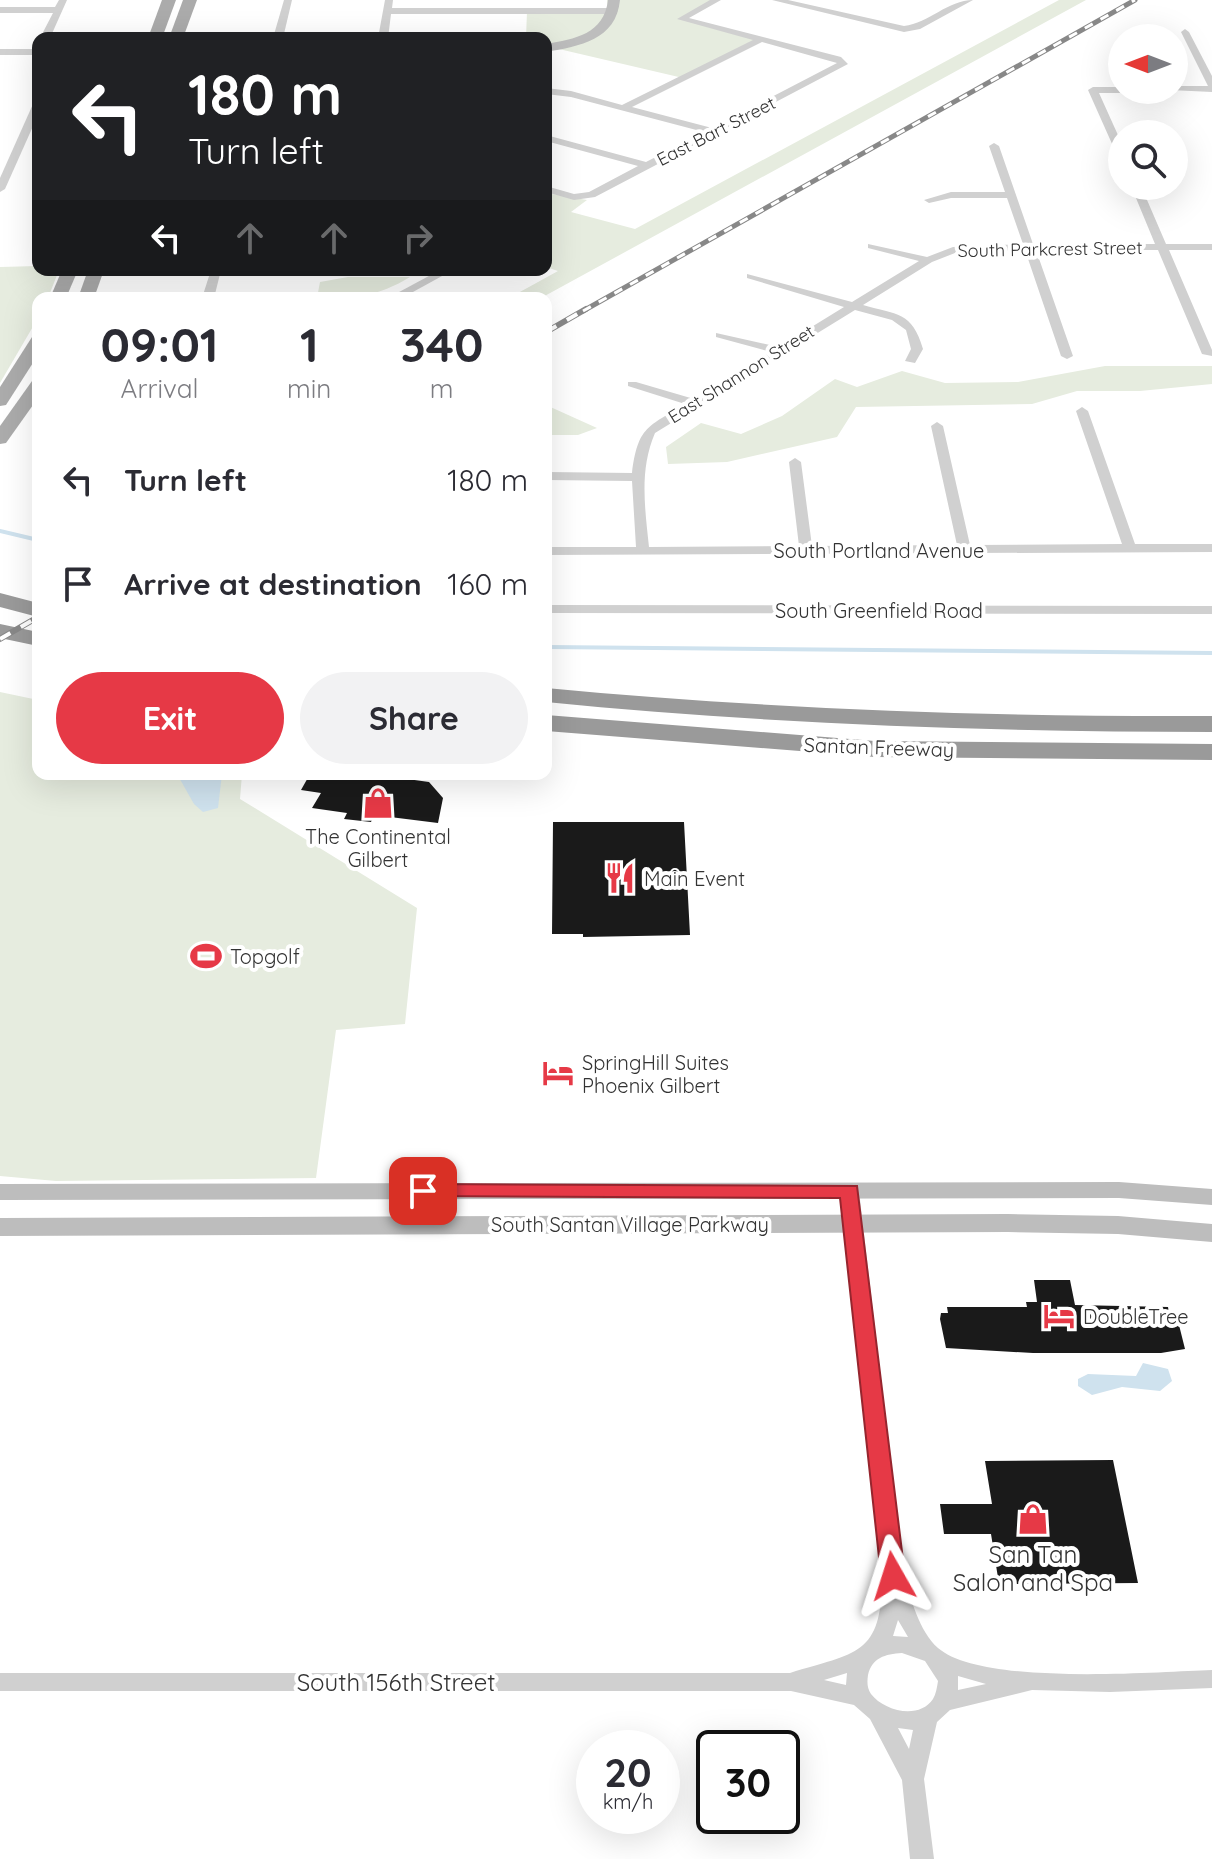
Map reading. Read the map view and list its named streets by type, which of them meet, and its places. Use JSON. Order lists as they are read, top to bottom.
{
  "streets": {
    "highway": ["Santan Freeway"],
    "main road": ["South Santan Village Parkway"],
    "street": [
      "East Bart Street",
      "South Parkcrest Street",
      "East Shannon Street",
      "South Portland Avenue",
      "South Greenfield Road",
      "South 156th Street"
    ]
  },
  "crossings": [
    ["South Parkcrest Street", "East Shannon Street"],
    ["East Shannon Street", "South Portland Avenue"]
  ],
  "places": {
    "shop": ["The Continental Gilbert", "San Tan Salon and Spa"],
    "restaurant": ["Main Event"],
    "sports": ["Topgolf"],
    "hotel": ["SpringHill Suites Phoenix Gilbert", "DoubleTree"]
  },
  "north": "left",
  "page": {
    "turn": ["180 m", "Turn left"],
    "eta": [
      "09:01",
      "Arrival",
      "1",
      "min",
      "340",
      "m"
    ],
    "list": [
      {
        "name": "Turn left",
        "value": "180 m"
      },
      {
        "name": "Arrive at destination",
        "value": "160 m"
      }
    ],
    "buttons": ["Exit", "Share"],
    "speed": "20 km/h",
    "limit": "30"
  }
}
